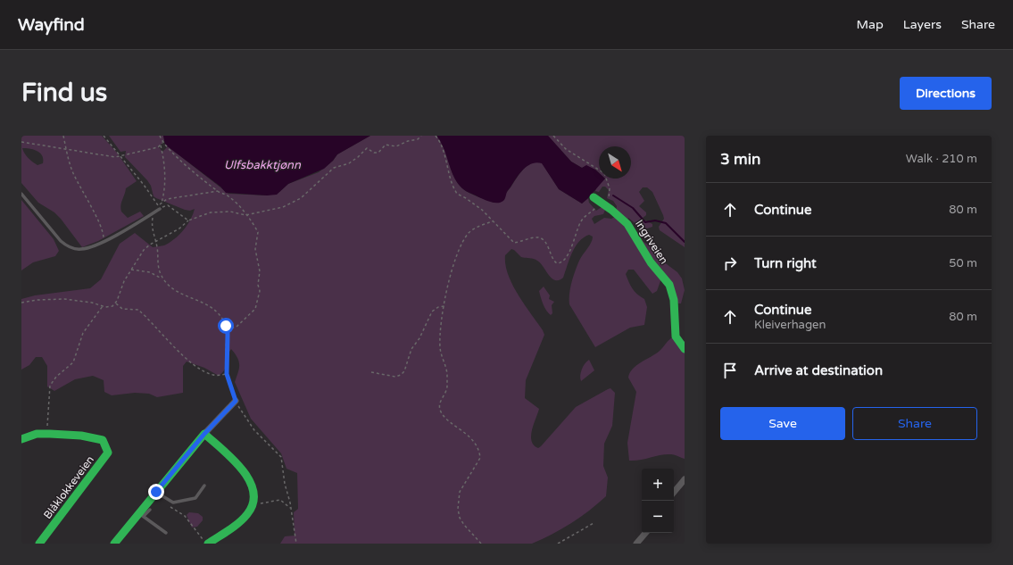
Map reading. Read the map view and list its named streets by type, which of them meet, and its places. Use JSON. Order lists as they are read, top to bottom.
{
  "streets": {
    "street": ["Ingriveien", "Blåklokkeveien"]
  },
  "water": ["Ulfsbakktjønn"],
  "north": "bottom right",
  "page": {
    "header": "Wayfind",
    "nav": ["Map", "Layers", "Share"],
    "buttons": [
      "Directions",
      ["Save", "Share"]
    ],
    "title": "Find us",
    "heading": ["3 min", "Walk · 210 m"],
    "list": [
      ["Continue", "80 m"],
      ["Turn right", "50 m"],
      ["Continue", "Kleiverhagen", "80 m"],
      "Arrive at destination"
    ],
    "map_buttons": ["+", "−"]
  }
}
